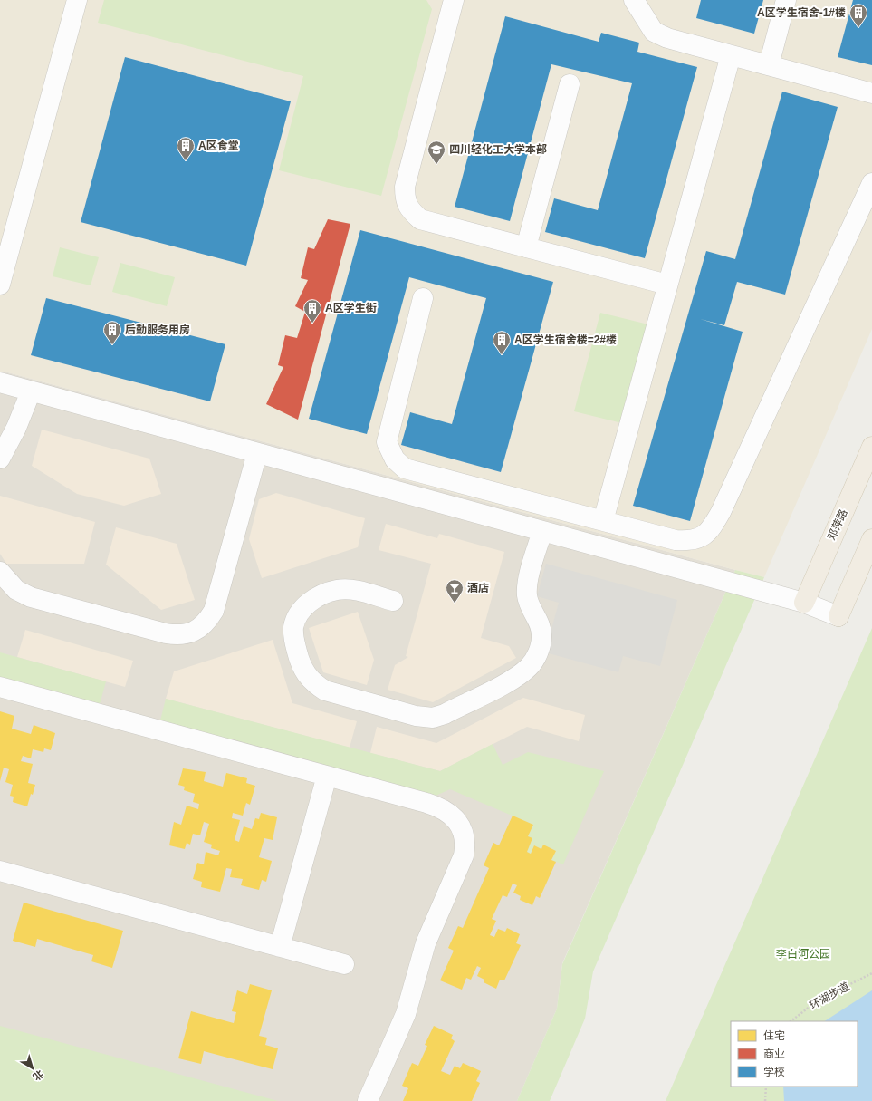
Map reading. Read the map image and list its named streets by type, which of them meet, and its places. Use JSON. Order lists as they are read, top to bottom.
{
  "streets": {
    "main road": ["邓萍路"],
    "path": ["环湖步道"]
  },
  "parks": ["李白河公园"],
  "places": {
    "building": [
      "A区学生宿舍-1#楼",
      "A区食堂",
      "A区学生街",
      "后勤服务用房",
      "A区学生宿舍楼=2#楼"
    ],
    "school or university": ["四川轻化工大学本部"],
    "bar": ["酒店"]
  },
  "legend": ["住宅", "商业", "学校"],
  "north": "bottom right"
}
